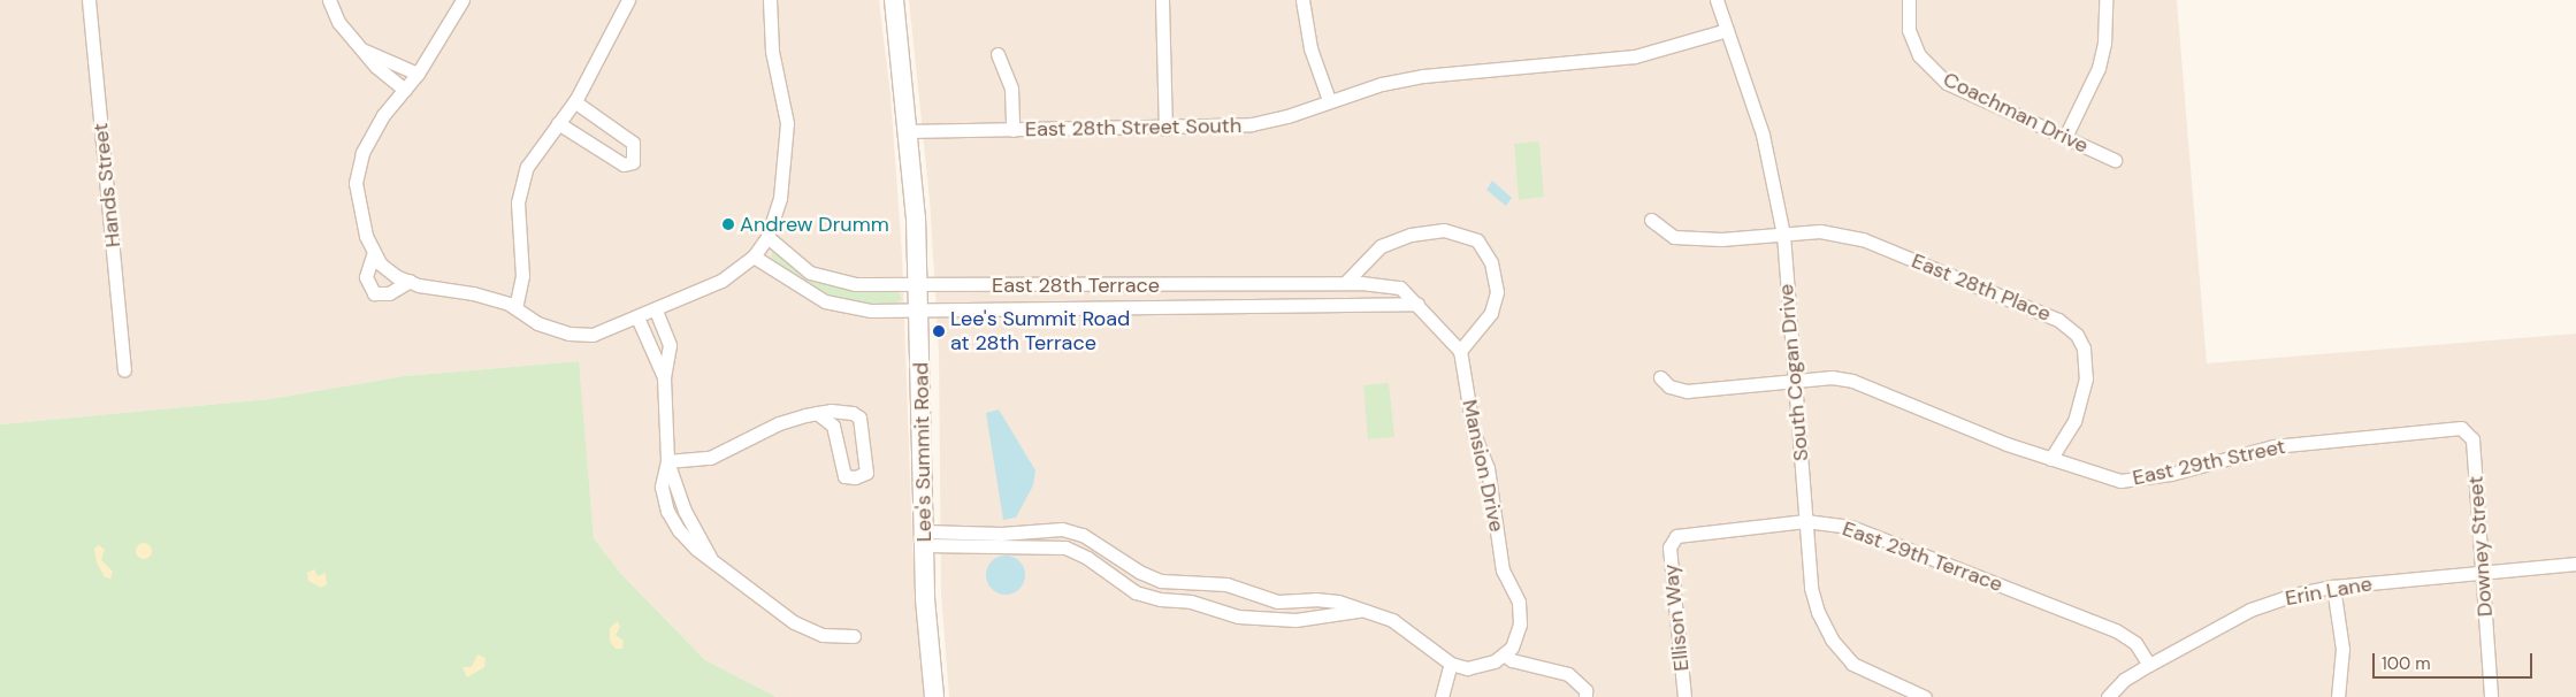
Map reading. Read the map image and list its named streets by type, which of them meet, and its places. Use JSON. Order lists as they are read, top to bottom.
{
  "streets": {
    "main road": ["Lee's Summit Road"],
    "street": [
      "Coachman Drive",
      "East 28th Street South",
      "Hands Street",
      "East 28th Terrace",
      "East 28th Place",
      "South Cogan Drive",
      "East 29th Street",
      "Mansion Drive",
      "Downey Street",
      "East 29th Terrace",
      "Erin Lane",
      "Ellison Way"
    ]
  },
  "crossings": [
    ["East 28th Street South", "South Cogan Drive"],
    ["East 28th Street South", "Lee's Summit Road"],
    ["East 28th Terrace", "Lee's Summit Road"],
    ["East 28th Terrace", "Mansion Drive"],
    ["East 28th Place", "South Cogan Drive"],
    ["East 28th Place", "East 29th Street"],
    ["South Cogan Drive", "East 29th Street"],
    ["South Cogan Drive", "East 29th Terrace"],
    ["East 29th Street", "Downey Street"],
    ["Downey Street", "Erin Lane"],
    ["East 29th Terrace", "Erin Lane"],
    ["East 29th Terrace", "Ellison Way"]
  ],
  "places": ["Andrew Drumm", "Lee's Summit Road at 28th Terrace"],
  "scale_bar": "100 m"
}
